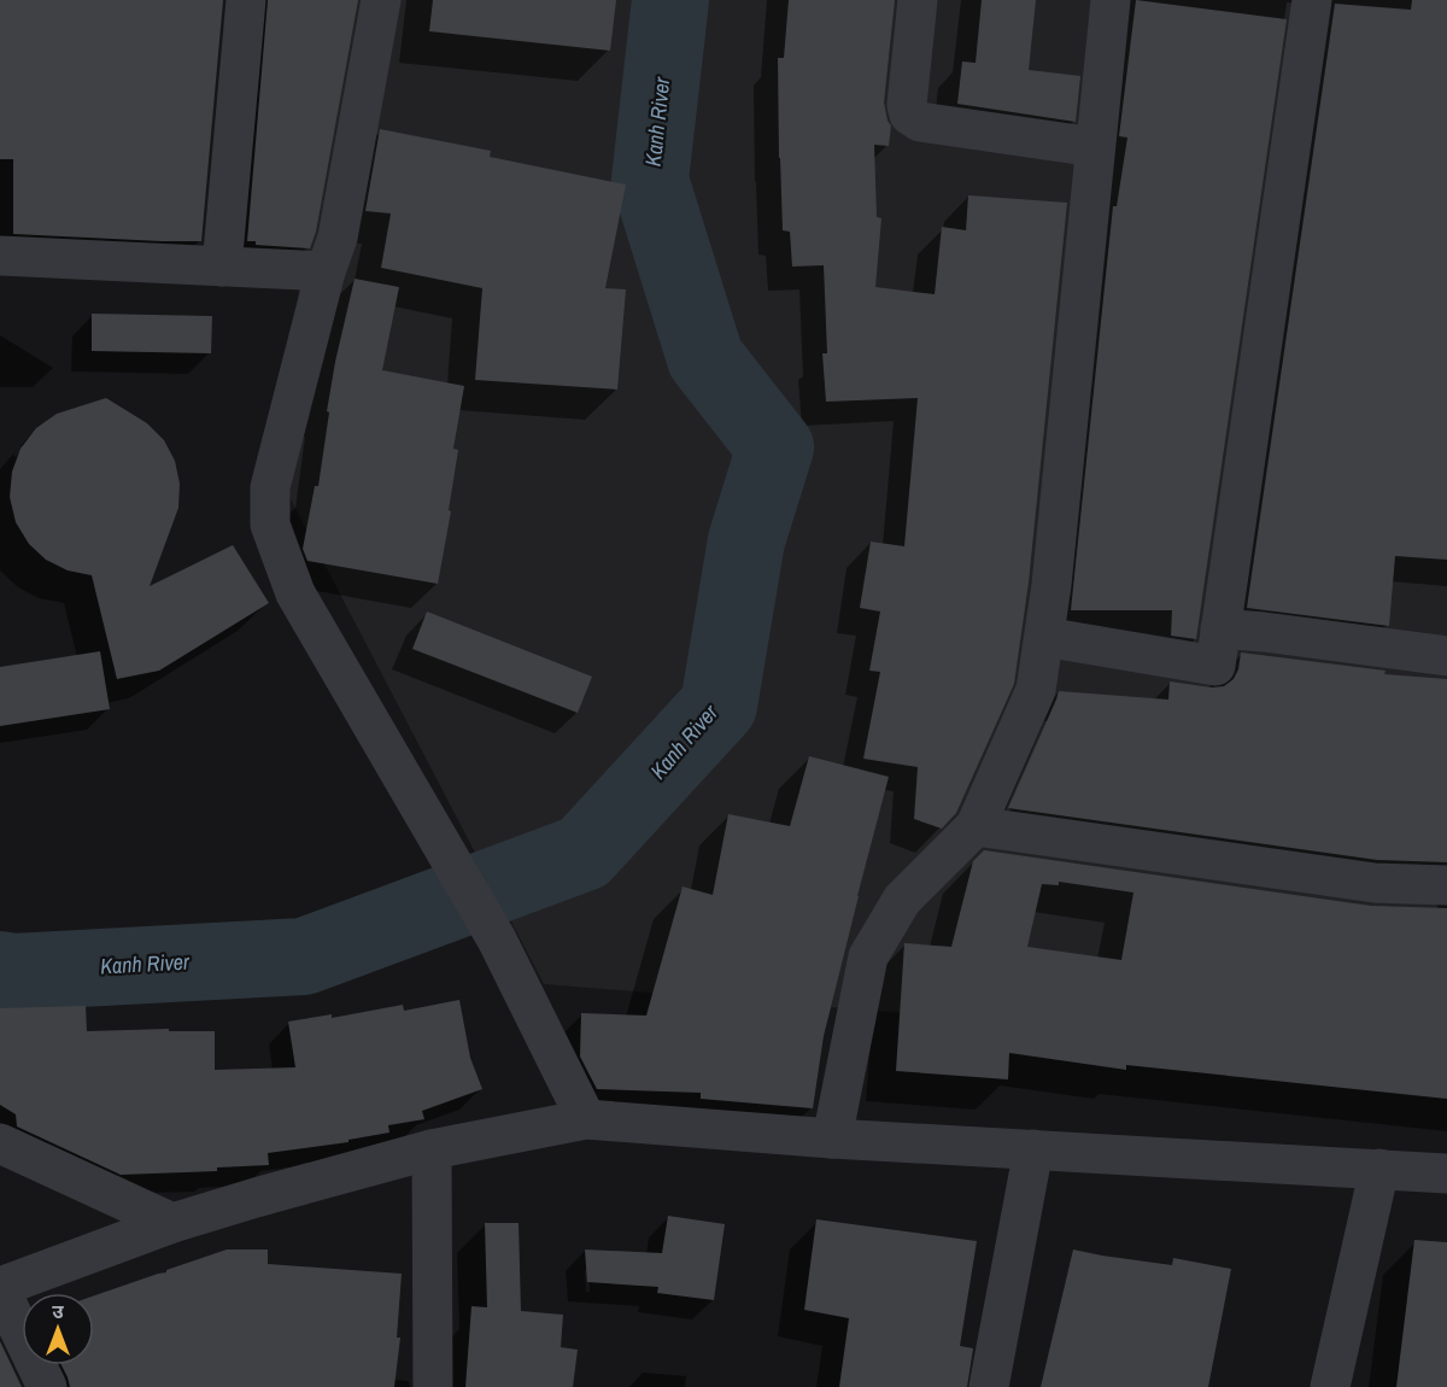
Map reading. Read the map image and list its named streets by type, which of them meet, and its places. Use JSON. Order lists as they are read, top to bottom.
{
  "water": ["Kanh River"],
  "north": "top"
}
